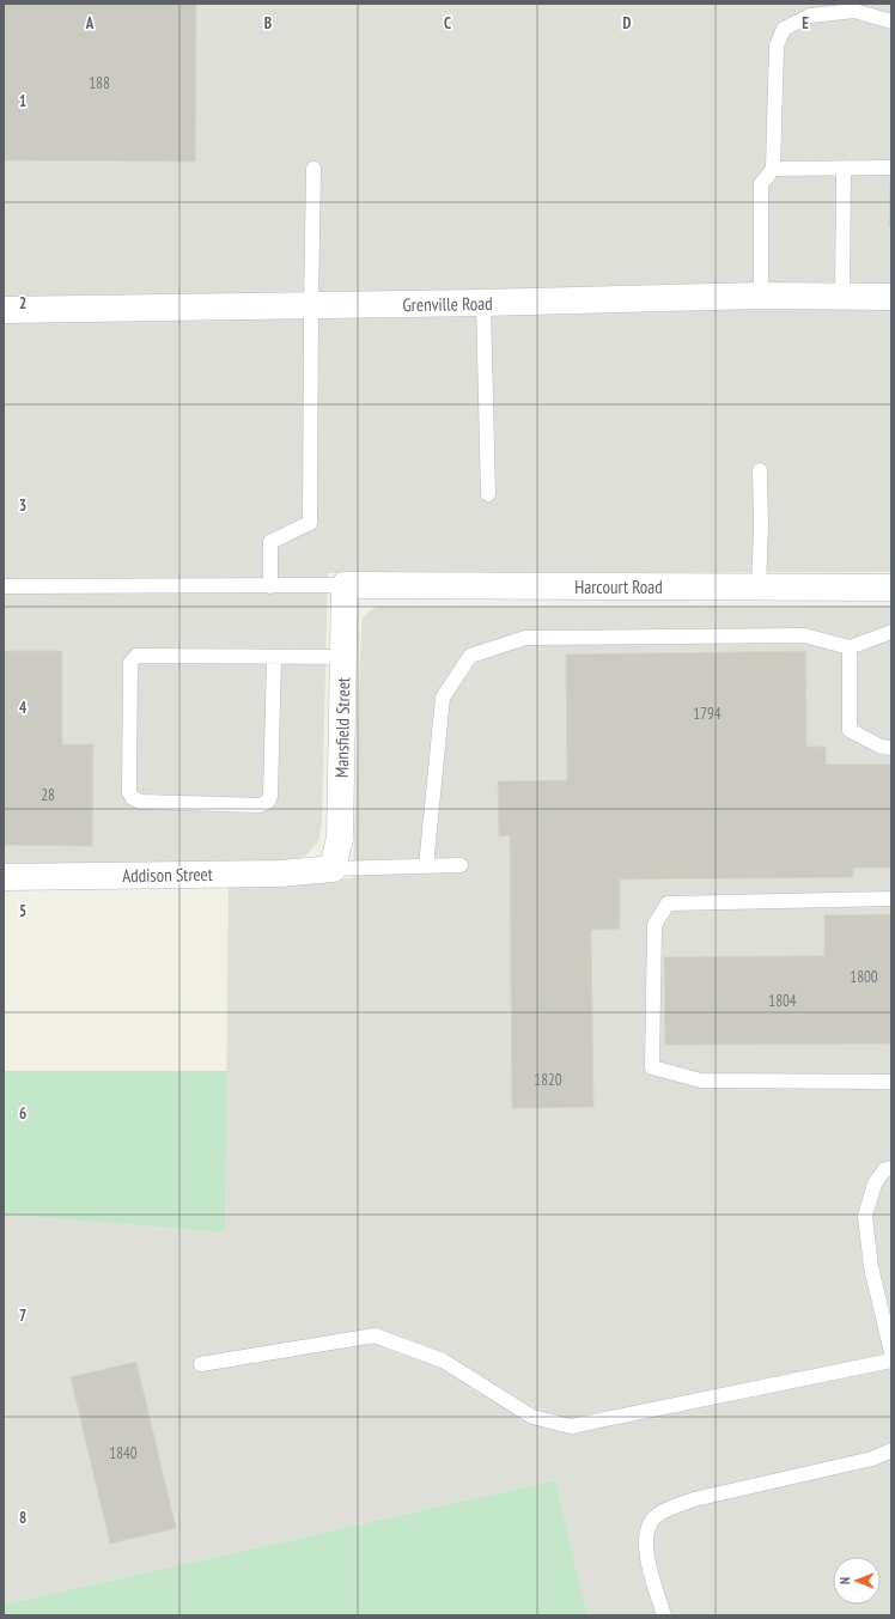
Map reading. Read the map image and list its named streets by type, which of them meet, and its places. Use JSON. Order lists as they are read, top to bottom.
{
  "streets": {
    "street": [
      "Grenville Road",
      "Harcourt Road",
      "Mansfield Street",
      "Addison Street"
    ]
  },
  "crossings": [
    ["Harcourt Road", "Mansfield Street"],
    ["Mansfield Street", "Addison Street"]
  ],
  "house_numbers": [
    "188",
    "1794",
    "28",
    "1800",
    "1804",
    "1820",
    "1840"
  ],
  "north": "left",
  "grid": {
    "columns": [
      "A",
      "B",
      "C",
      "D",
      "E"
    ],
    "rows": [
      "1",
      "2",
      "3",
      "4",
      "5",
      "6",
      "7",
      "8"
    ]
  }
}
